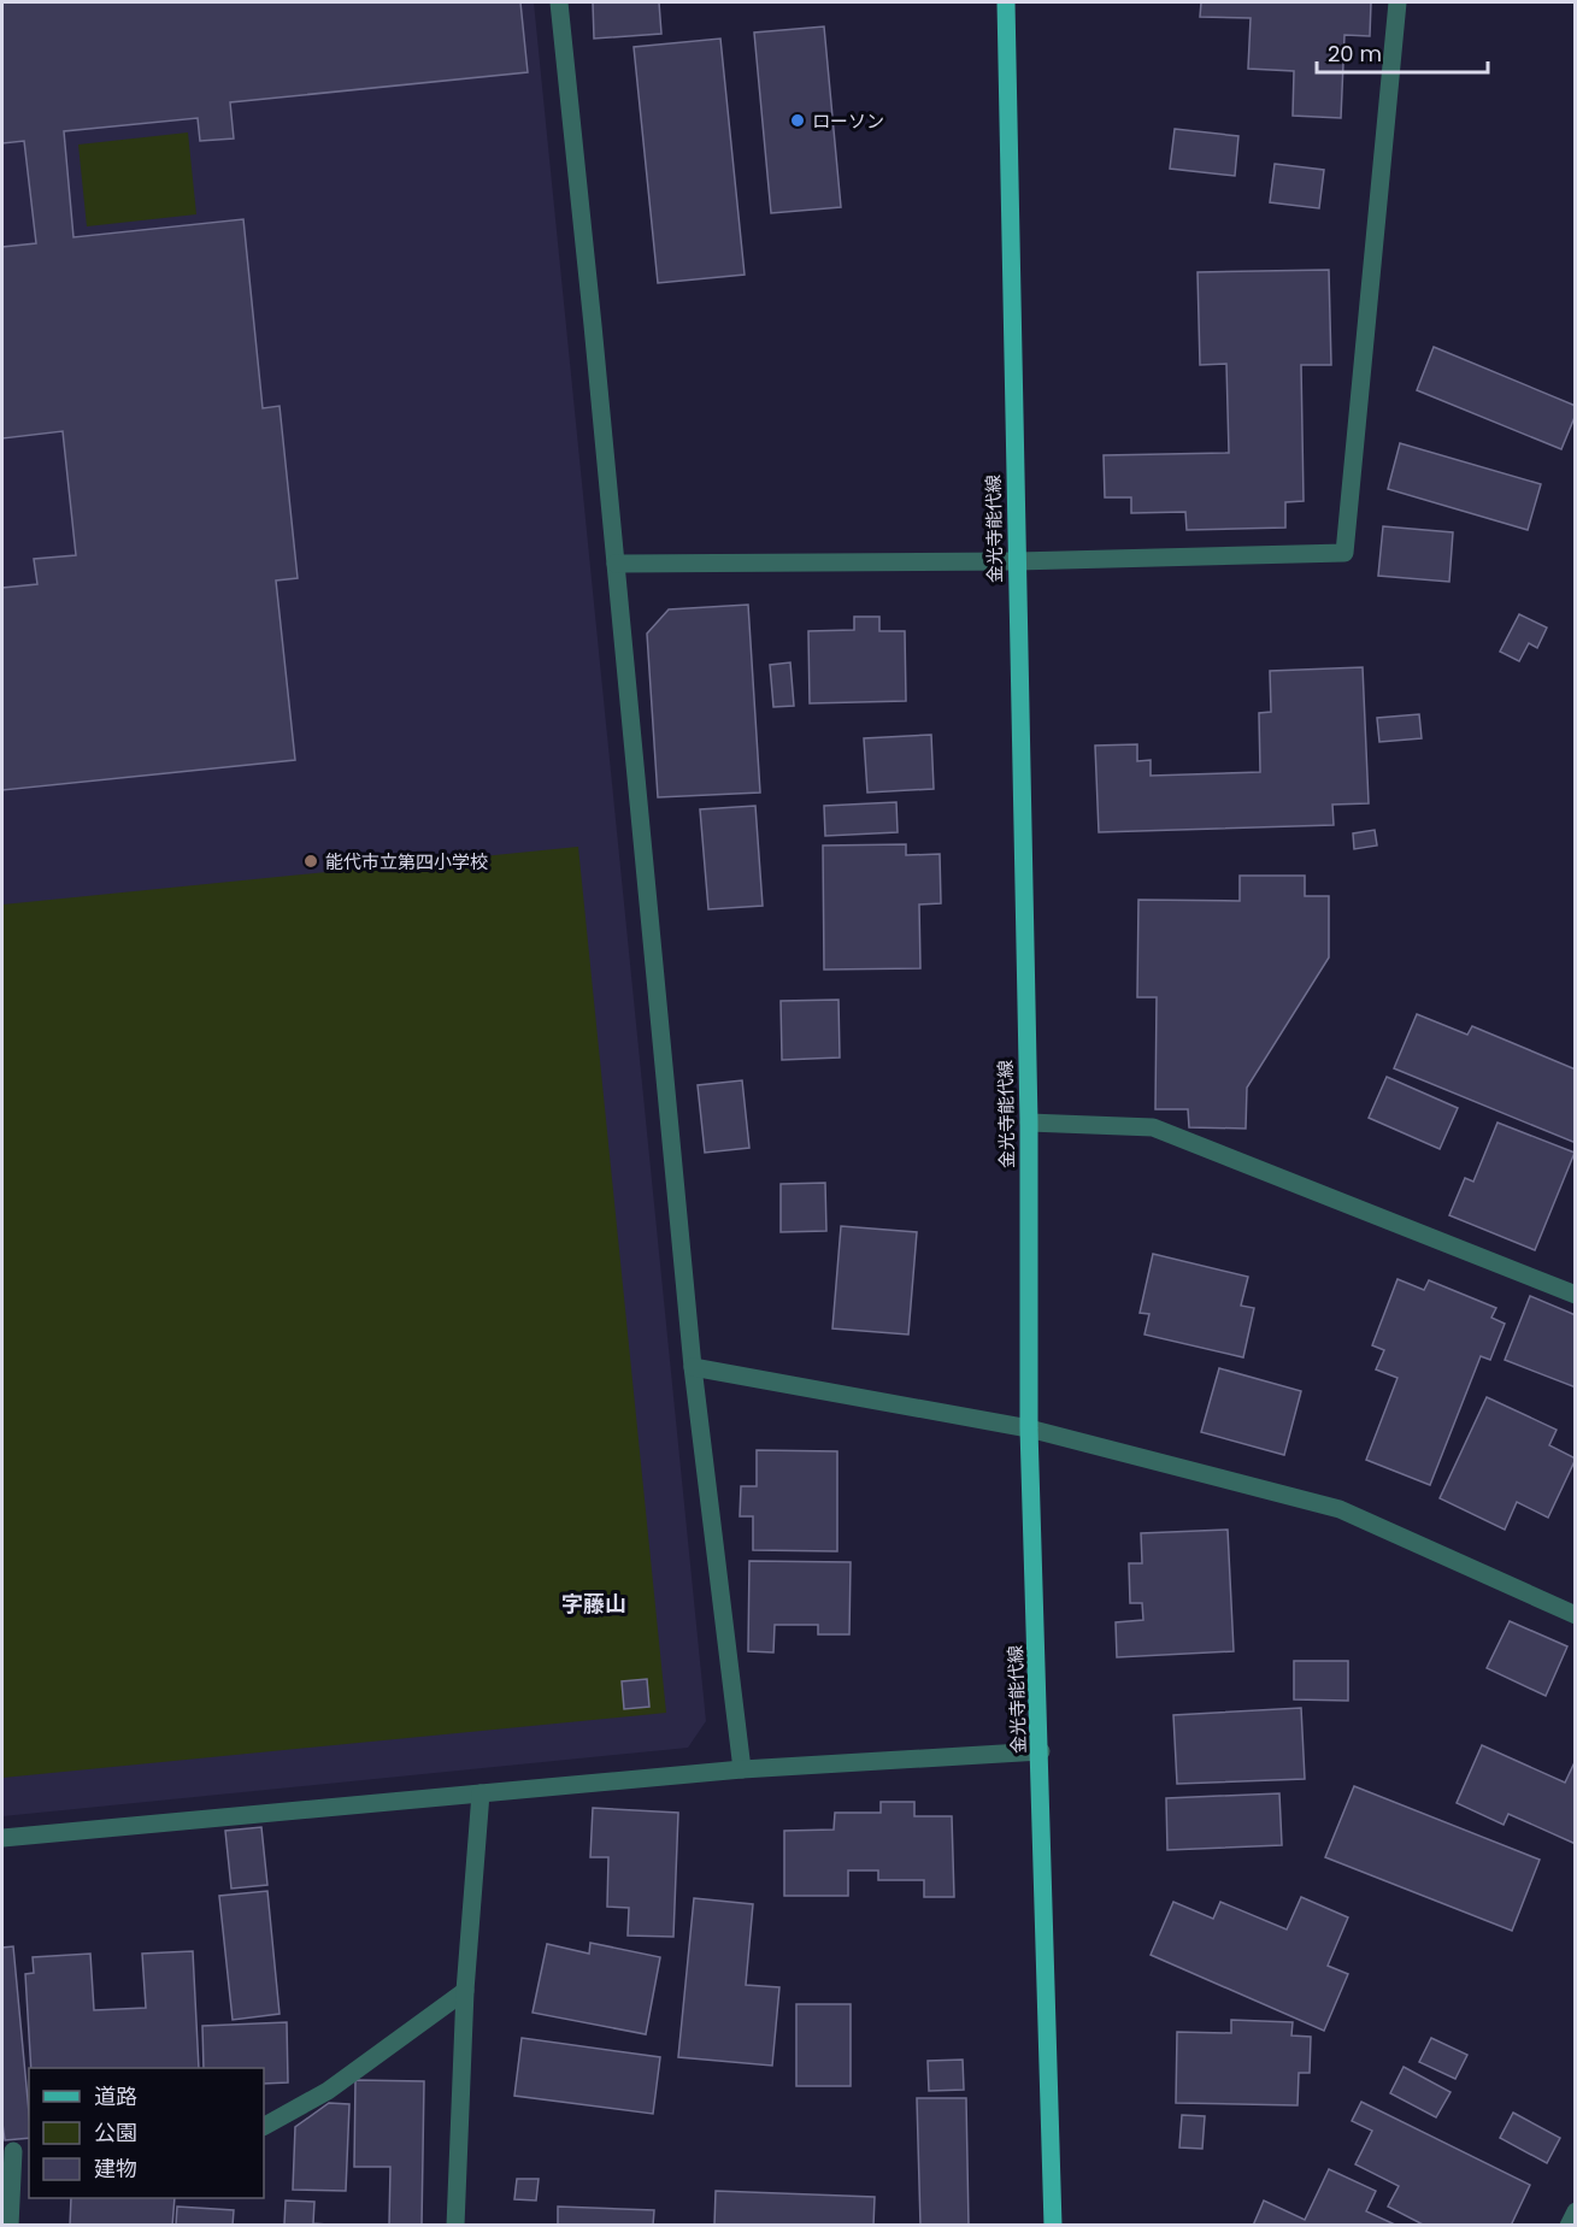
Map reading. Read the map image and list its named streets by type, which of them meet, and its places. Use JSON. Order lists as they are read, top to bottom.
{
  "streets": {
    "main road": ["金光寺能代線"]
  },
  "districts": ["字藤山"],
  "places": ["ローソン", "能代市立第四小学校"],
  "legend": ["道路", "公園", "建物"],
  "scale_bar": "20 m"
}
